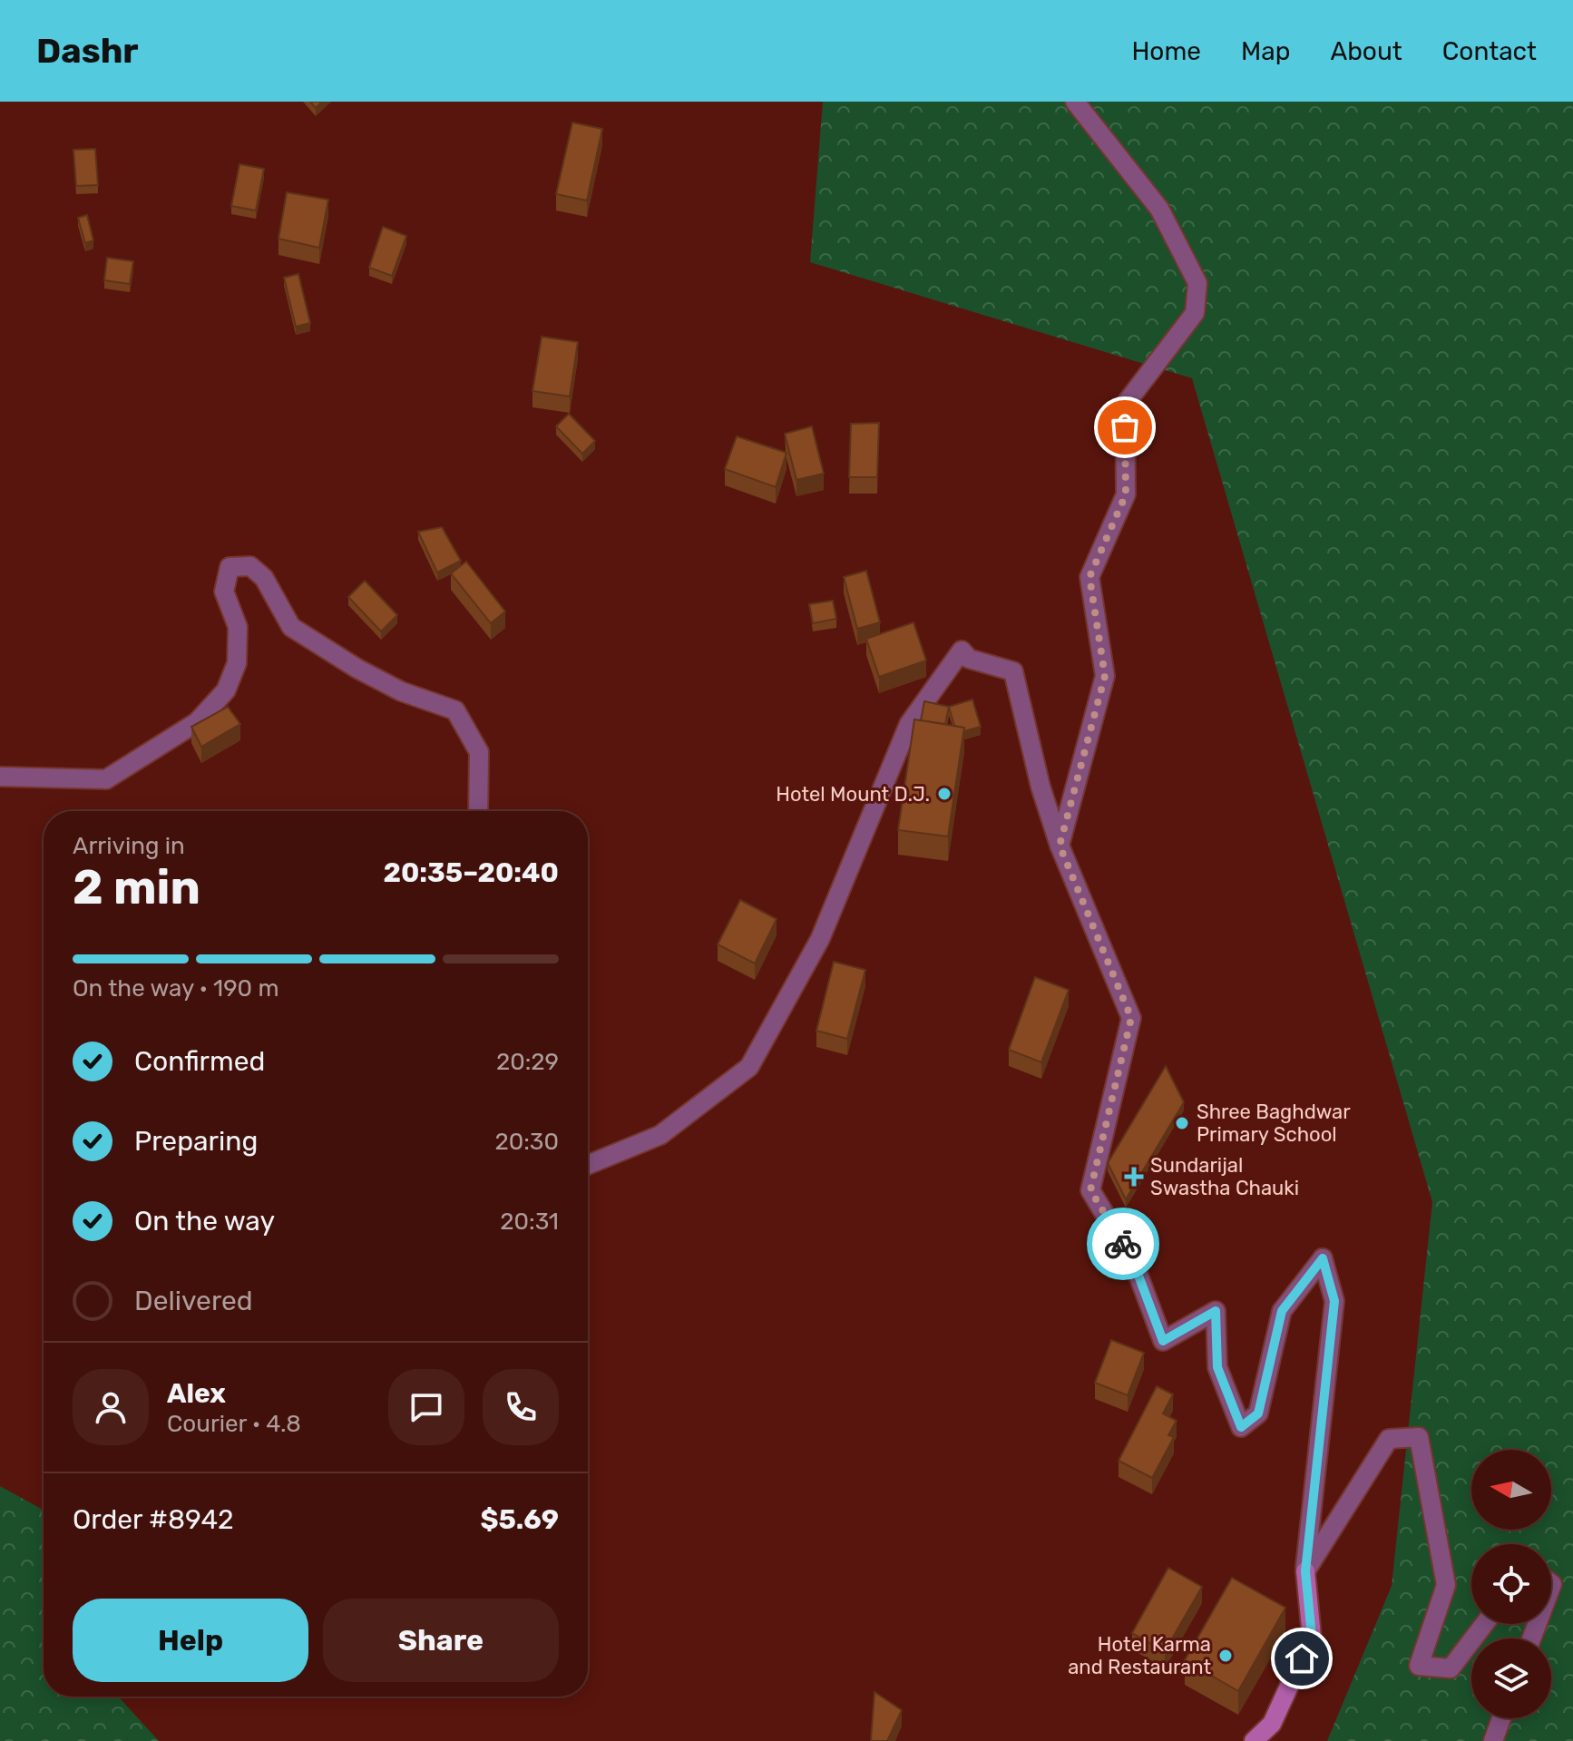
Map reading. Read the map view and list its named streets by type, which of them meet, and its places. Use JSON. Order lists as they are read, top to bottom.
{
  "places": {
    "other": ["Hotel Mount D.J.", "Shree Baghdwar Primary School", "Hotel Karma and Restaurant"],
    "health": ["Sundarijal Swastha Chauki"]
  },
  "north": "left",
  "page": {
    "header": "Dashr",
    "nav": [
      "Home",
      "Map",
      "About",
      "Contact"
    ],
    "heading": ["2 min", "Arriving in", "20:35–20:40"],
    "panel": [
      "Alex",
      "Courier · 4.8",
      "Order #8942",
      "$5.69"
    ],
    "bar": "On the way · 190 m",
    "list": [
      ["Confirmed", "20:29"],
      ["Preparing", "20:30"],
      ["On the way", "20:31"],
      "Delivered"
    ],
    "buttons": ["Help", "Share"]
  }
}
